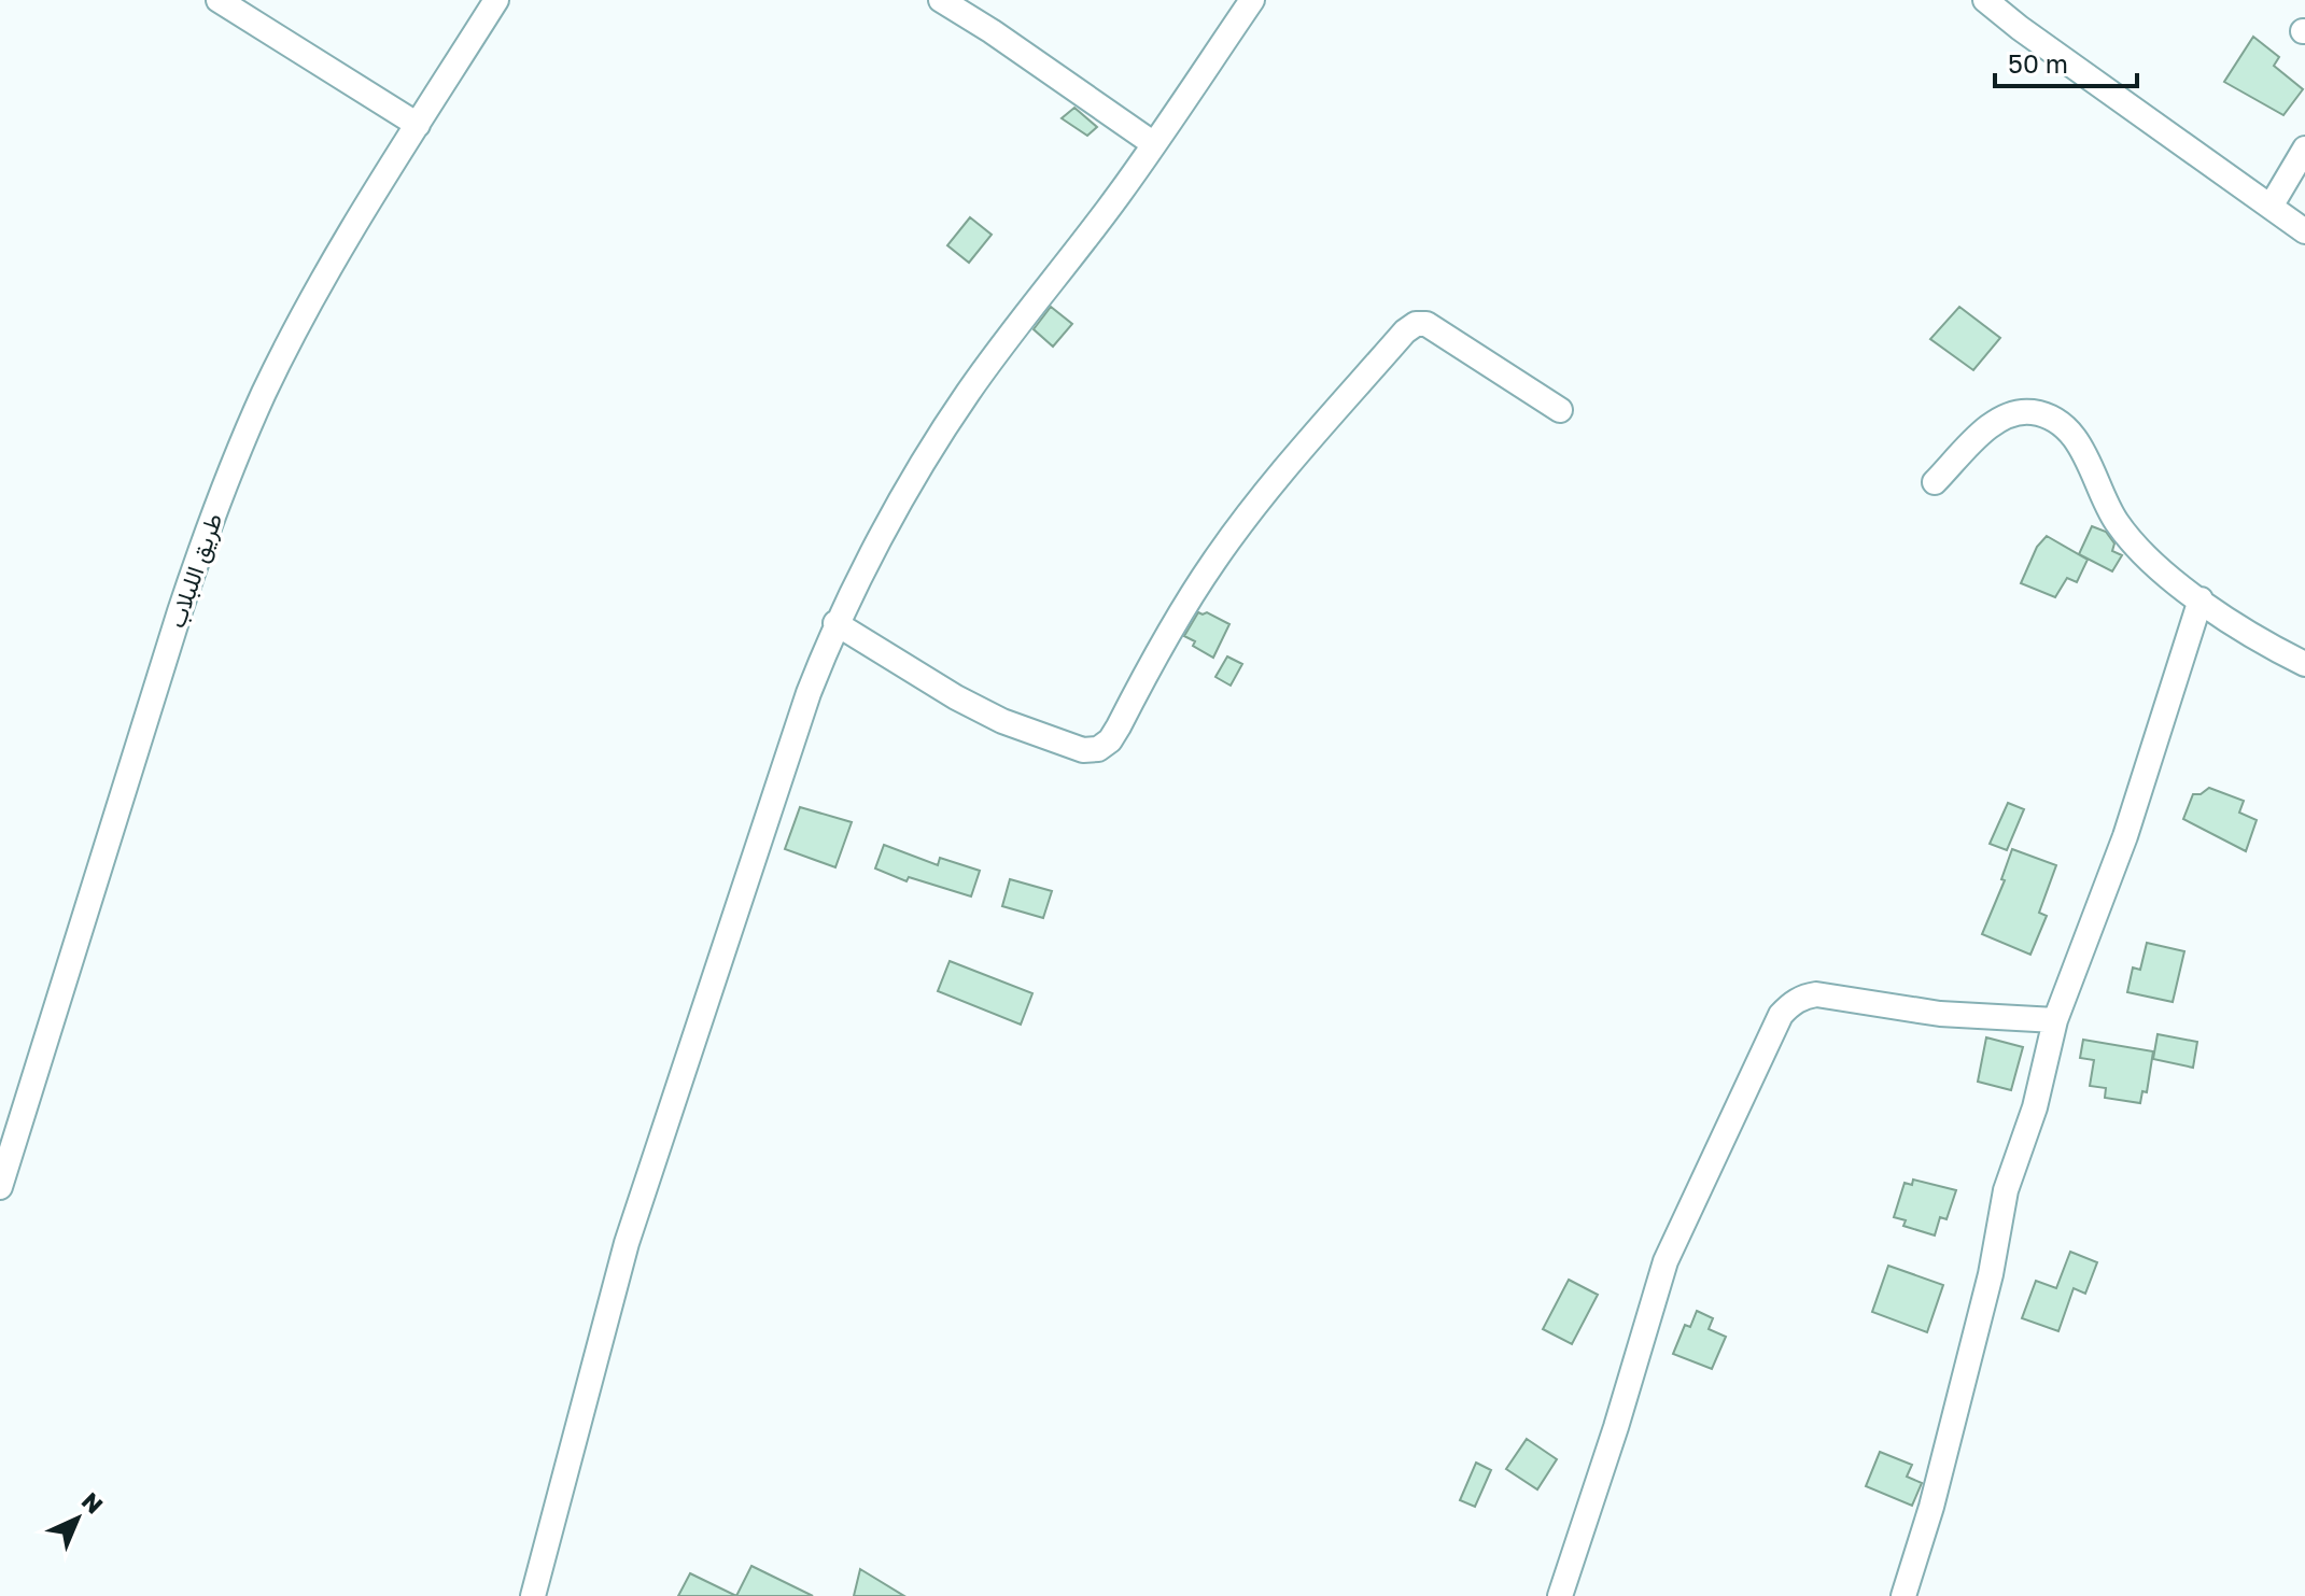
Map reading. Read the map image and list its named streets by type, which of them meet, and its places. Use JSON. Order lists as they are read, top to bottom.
{
  "streets": {
    "street": ["طريق اللبلاب"]
  },
  "scale_bar": "50 m",
  "north": "top right"
}
